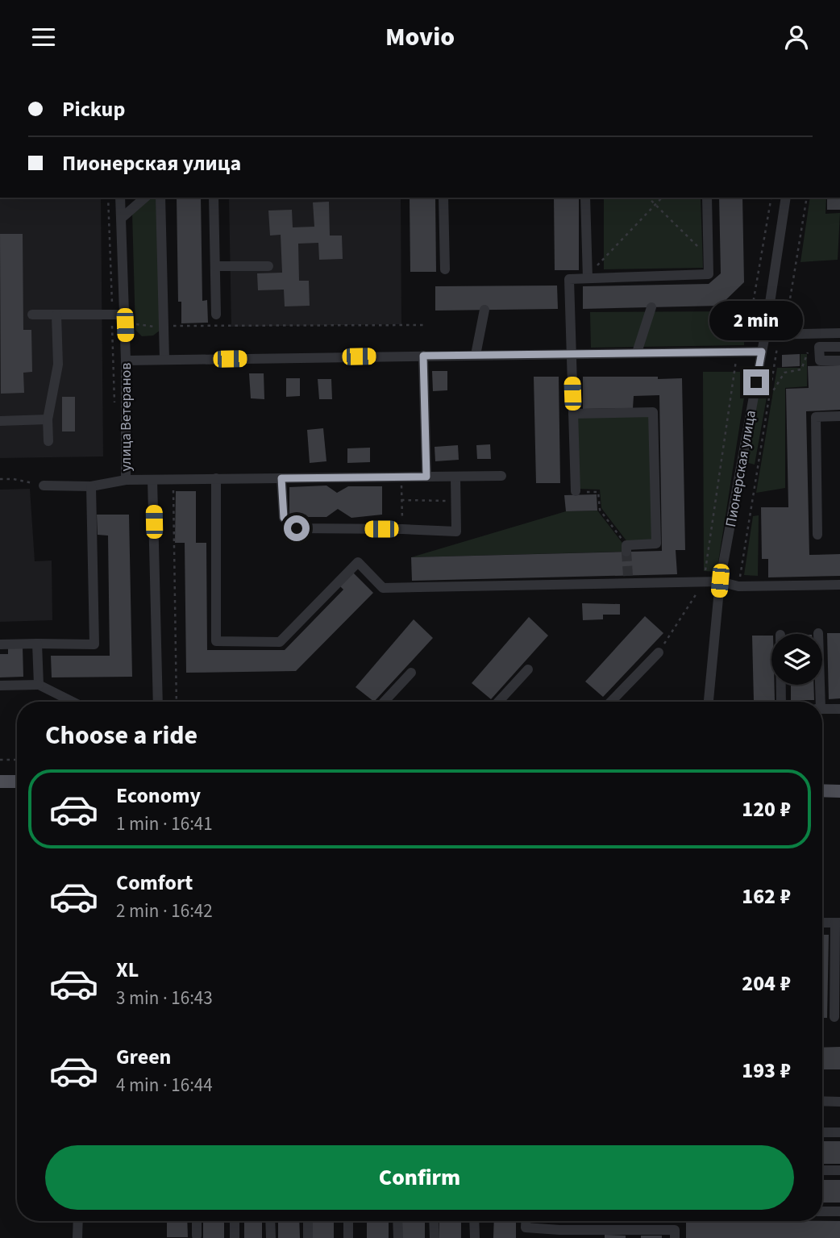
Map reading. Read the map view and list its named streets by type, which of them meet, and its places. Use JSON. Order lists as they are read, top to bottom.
{
  "streets": {
    "street": ["улица Ветеранов", "Пионерская улица"]
  },
  "page": {
    "header": "Movio",
    "banner": ["Pickup", "Пионерская улица"],
    "bubble": "2 min",
    "heading": "Choose a ride",
    "list": [
      {
        "name": "Economy",
        "note": "1 min · 16:41",
        "value": "120 ₽"
      },
      {
        "name": "Comfort",
        "note": "2 min · 16:42",
        "value": "162 ₽"
      },
      {
        "name": "XL",
        "note": "3 min · 16:43",
        "value": "204 ₽"
      },
      {
        "name": "Green",
        "note": "4 min · 16:44",
        "value": "193 ₽"
      }
    ],
    "buttons": "Confirm"
  }
}
